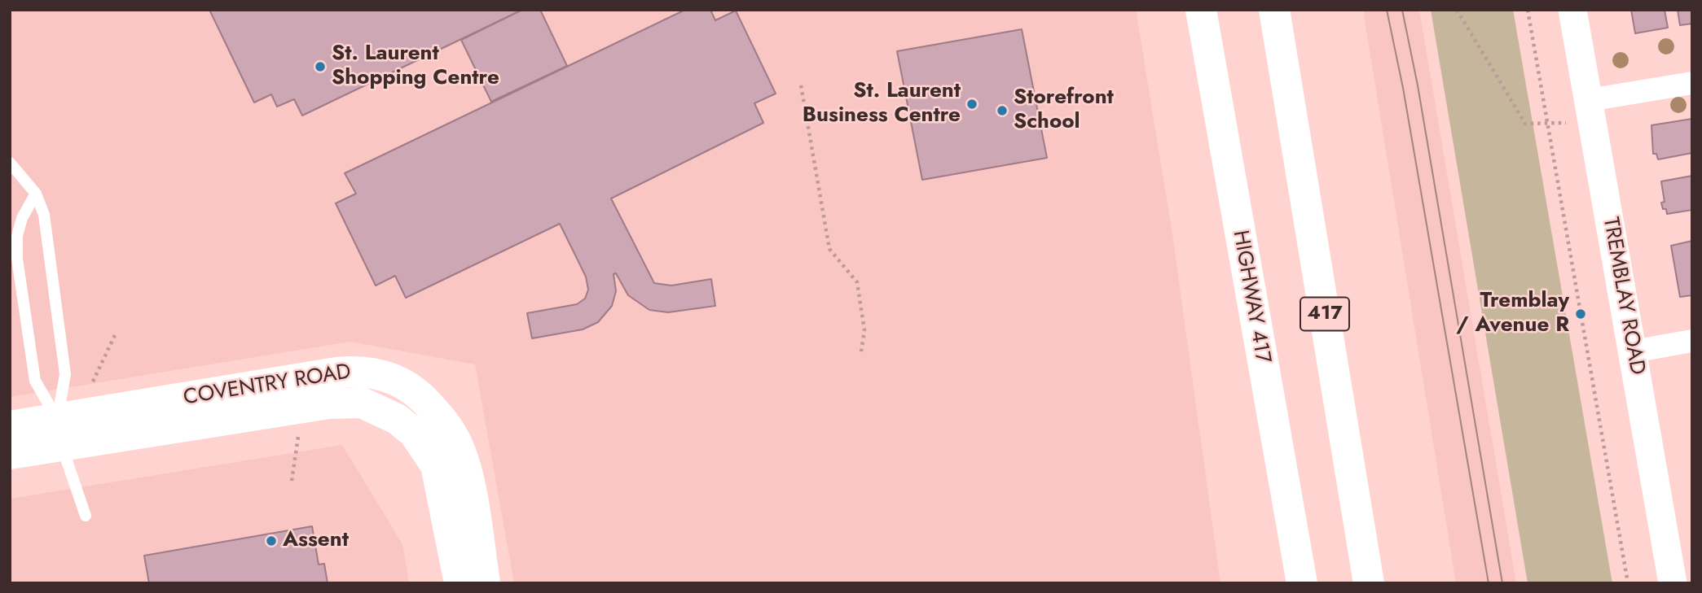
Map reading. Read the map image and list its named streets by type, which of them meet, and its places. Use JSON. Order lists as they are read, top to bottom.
{
  "streets": {
    "main road": ["HIGHWAY 417", "417", "COVENTRY ROAD"],
    "street": ["TREMBLAY ROAD"]
  },
  "places": [
    "St. Laurent Shopping Centre",
    "St. Laurent Business Centre",
    "Storefront School",
    "Tremblay / Avenue R",
    "Assent"
  ]
}
